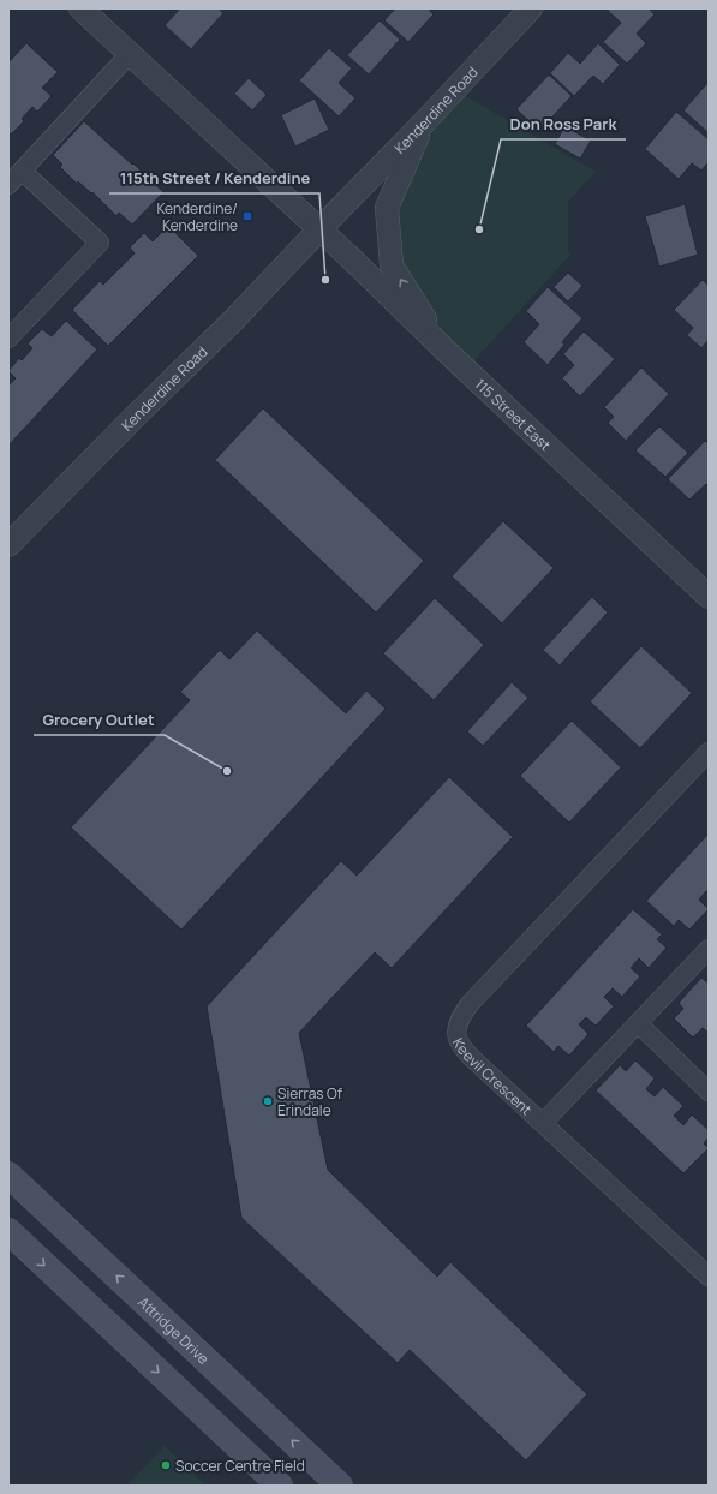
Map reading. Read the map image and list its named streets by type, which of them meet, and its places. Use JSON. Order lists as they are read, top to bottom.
{
  "streets": {
    "main road": ["Attridge Drive"],
    "street": ["Kenderdine Road", "115 Street East", "Keevil Crescent"]
  },
  "crossings": [
    ["Kenderdine Road", "115 Street East"]
  ],
  "places": {
    "transit": ["Kenderdine/ Kenderdine"],
    "other": [
      "Don Ross Park",
      "115th Street / Kenderdine",
      "Grocery Outlet",
      "Sierras Of Erindale",
      "Soccer Centre Field"
    ]
  }
}
